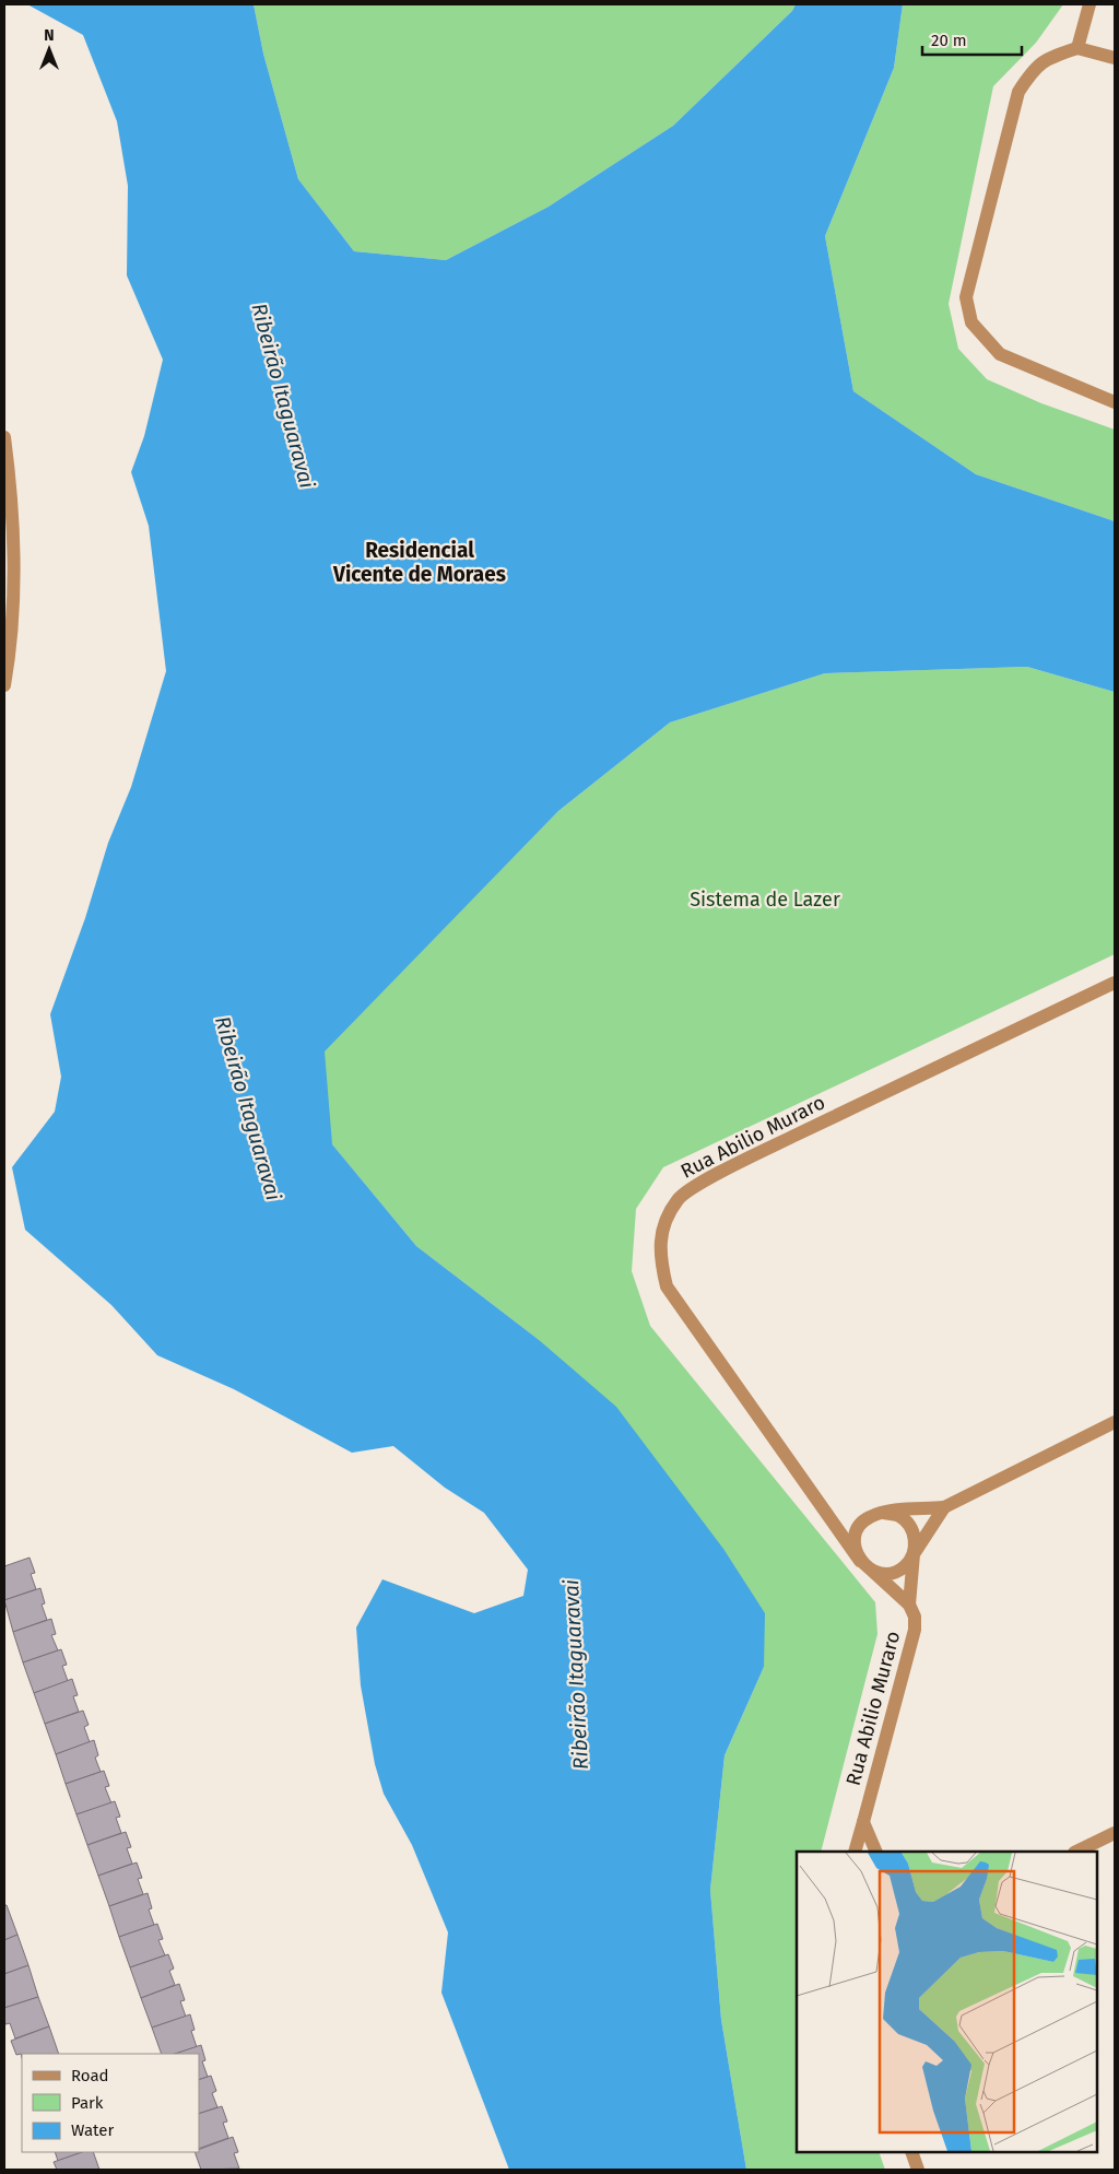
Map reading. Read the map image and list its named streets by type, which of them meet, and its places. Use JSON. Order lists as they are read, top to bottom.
{
  "streets": {
    "street": ["Rua Abilio Muraro"]
  },
  "districts": ["Residencial Vicente de Moraes"],
  "water": ["Ribeirão Itaguaravai"],
  "parks": ["Sistema de Lazer"],
  "legend": ["Road", "Park", "Water"],
  "scale_bar": "20 m",
  "north": "top"
}
